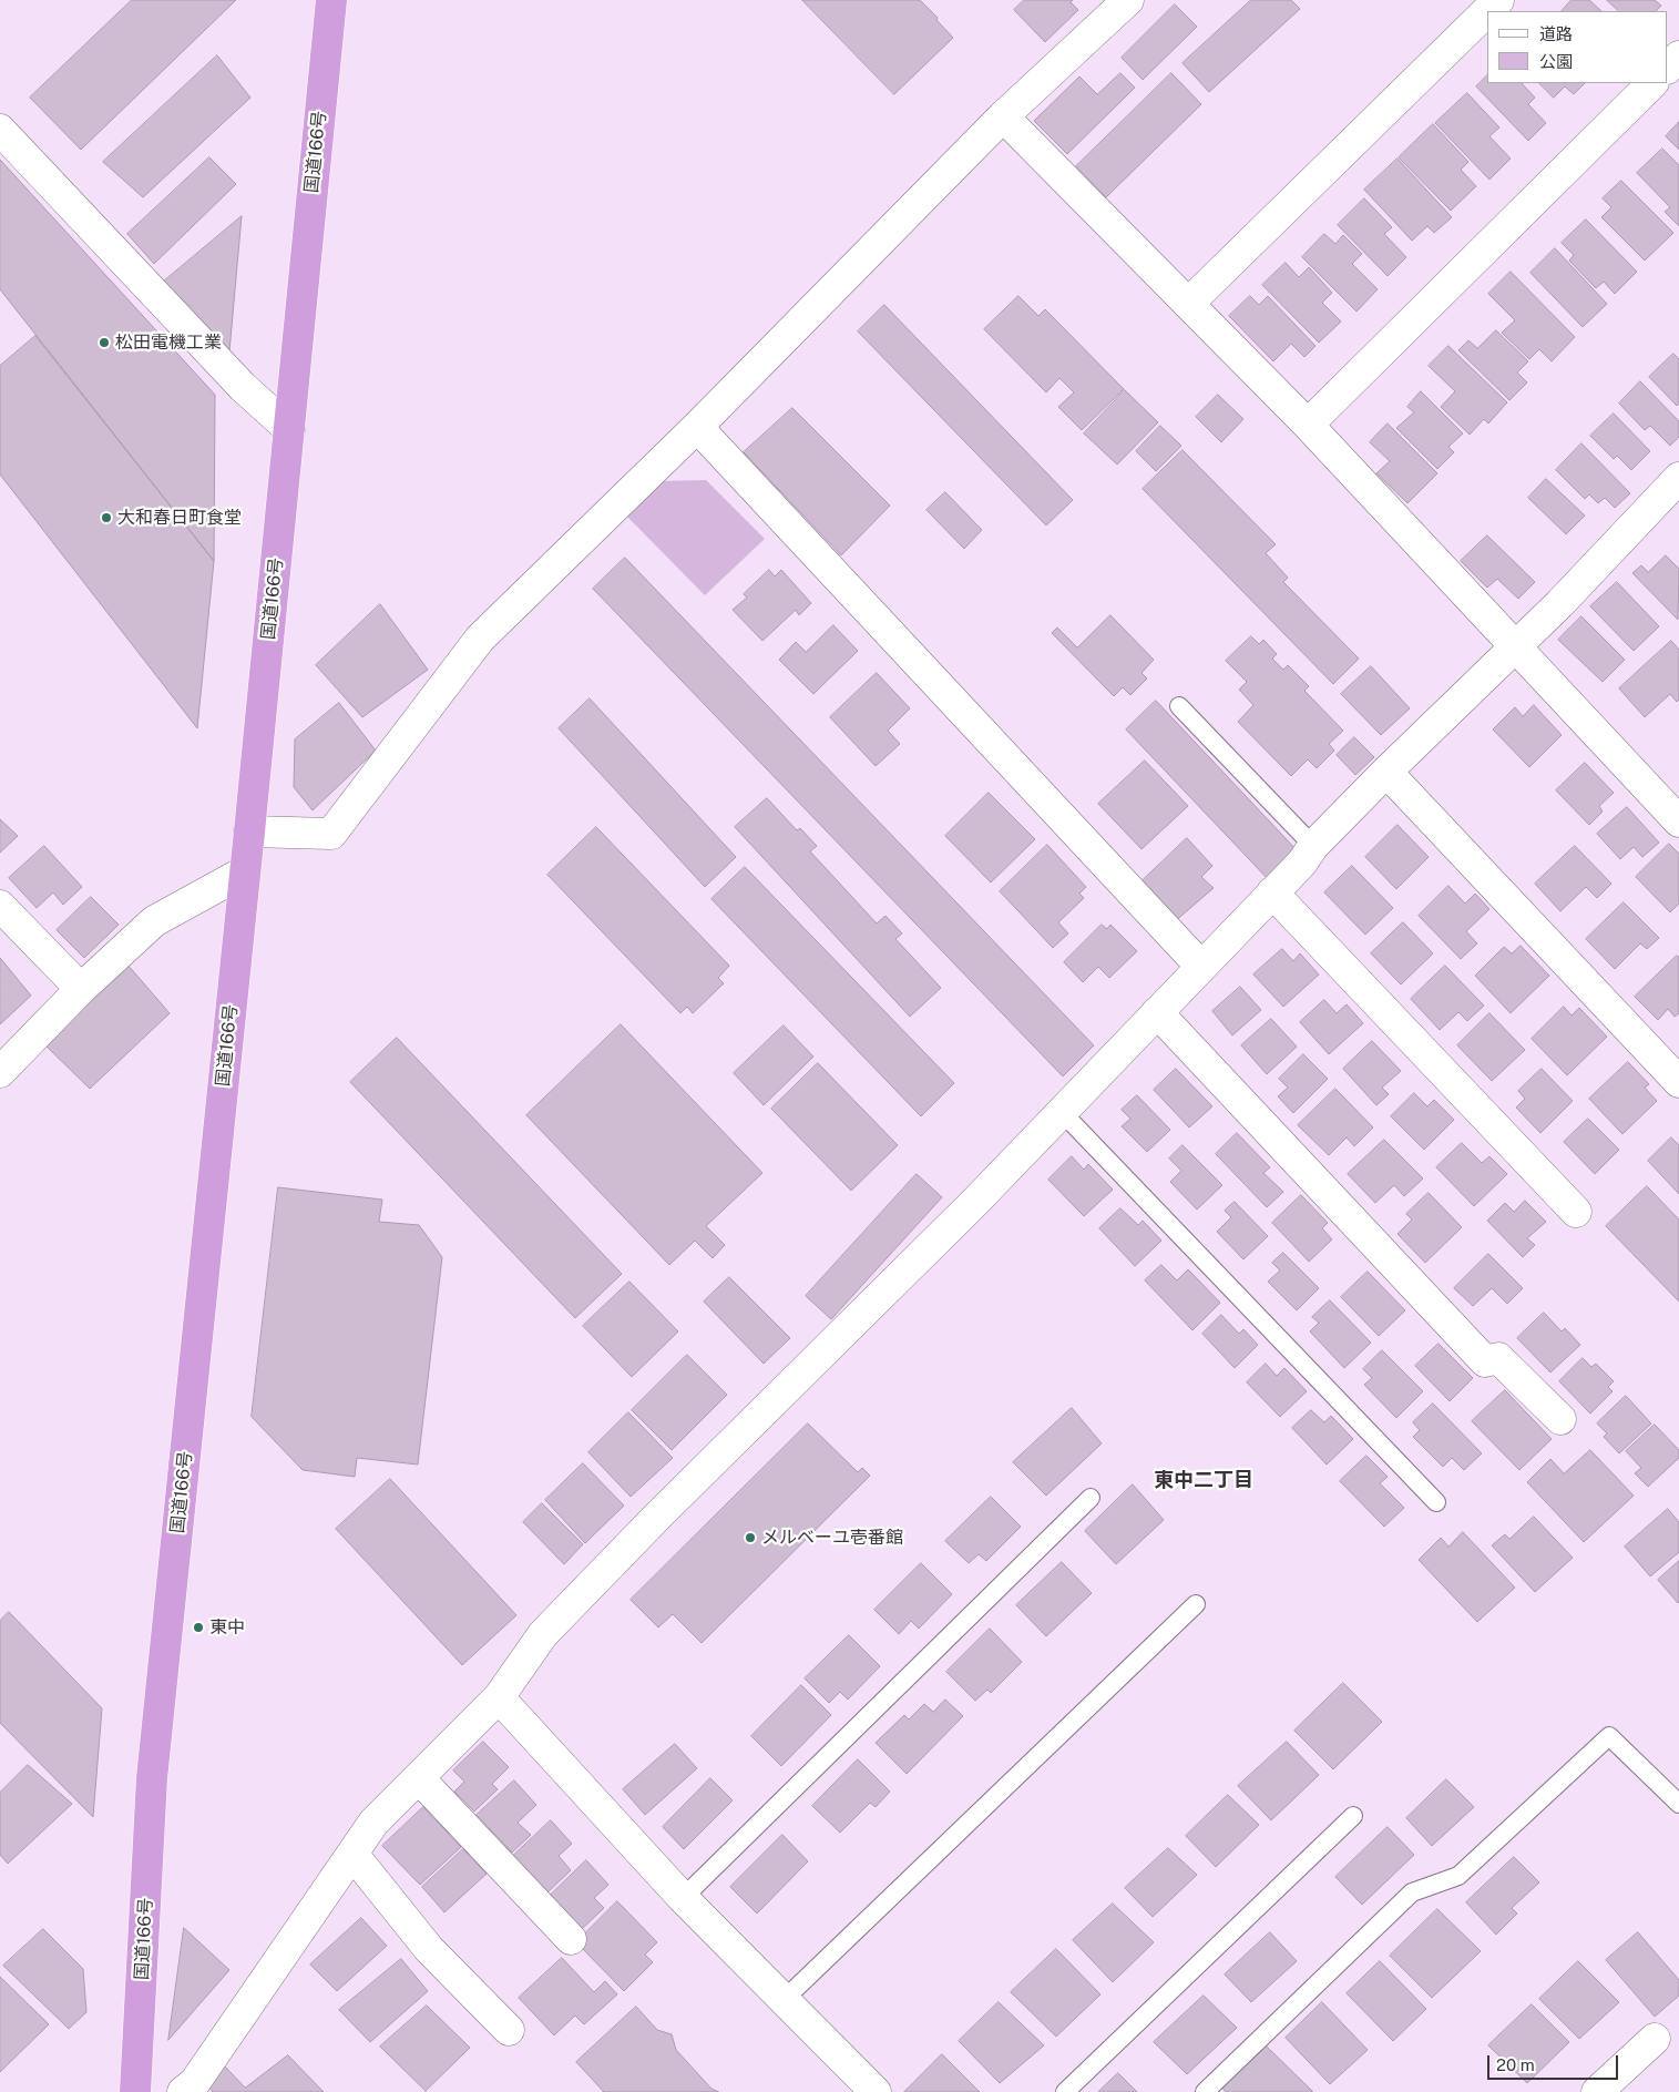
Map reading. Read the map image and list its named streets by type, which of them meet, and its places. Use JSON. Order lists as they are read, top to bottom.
{
  "streets": {
    "highway": ["国道166号"]
  },
  "districts": ["東中二丁目"],
  "places": [
    "松田電機工業",
    "大和春日町食堂",
    "メルベーユ壱番館",
    "東中"
  ],
  "legend": ["道路", "公園"],
  "scale_bar": "20 m"
}
